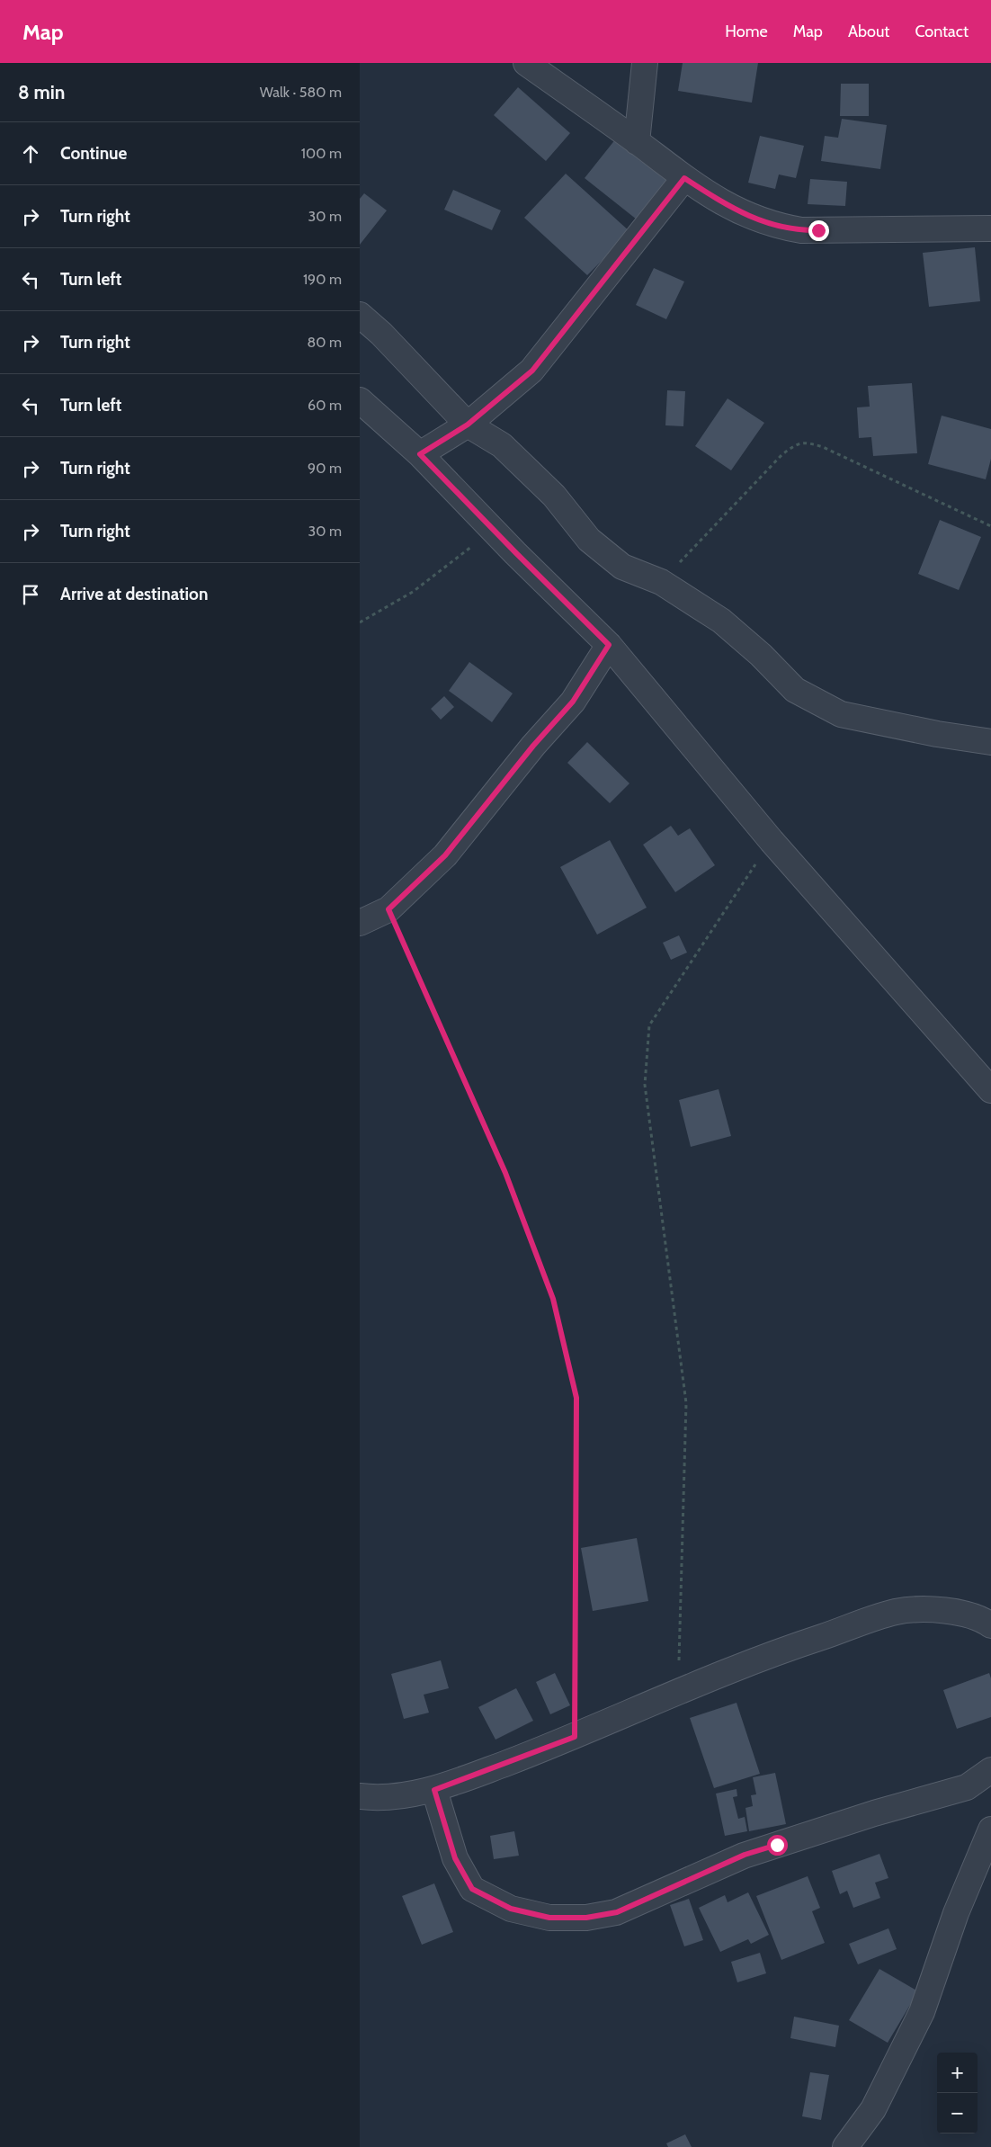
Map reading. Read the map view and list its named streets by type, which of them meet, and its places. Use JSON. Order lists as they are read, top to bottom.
{
  "page": {
    "header": "Map",
    "nav": [
      "Home",
      "Map",
      "About",
      "Contact"
    ],
    "heading": ["8 min", "Walk · 580 m"],
    "list": [
      ["Continue", "100 m"],
      ["Turn right", "30 m"],
      ["Turn left", "190 m"],
      ["Turn right", "80 m"],
      ["Turn left", "60 m"],
      ["Turn right", "90 m"],
      ["Turn right", "30 m"],
      "Arrive at destination"
    ],
    "map_buttons": ["+", "−"]
  }
}
